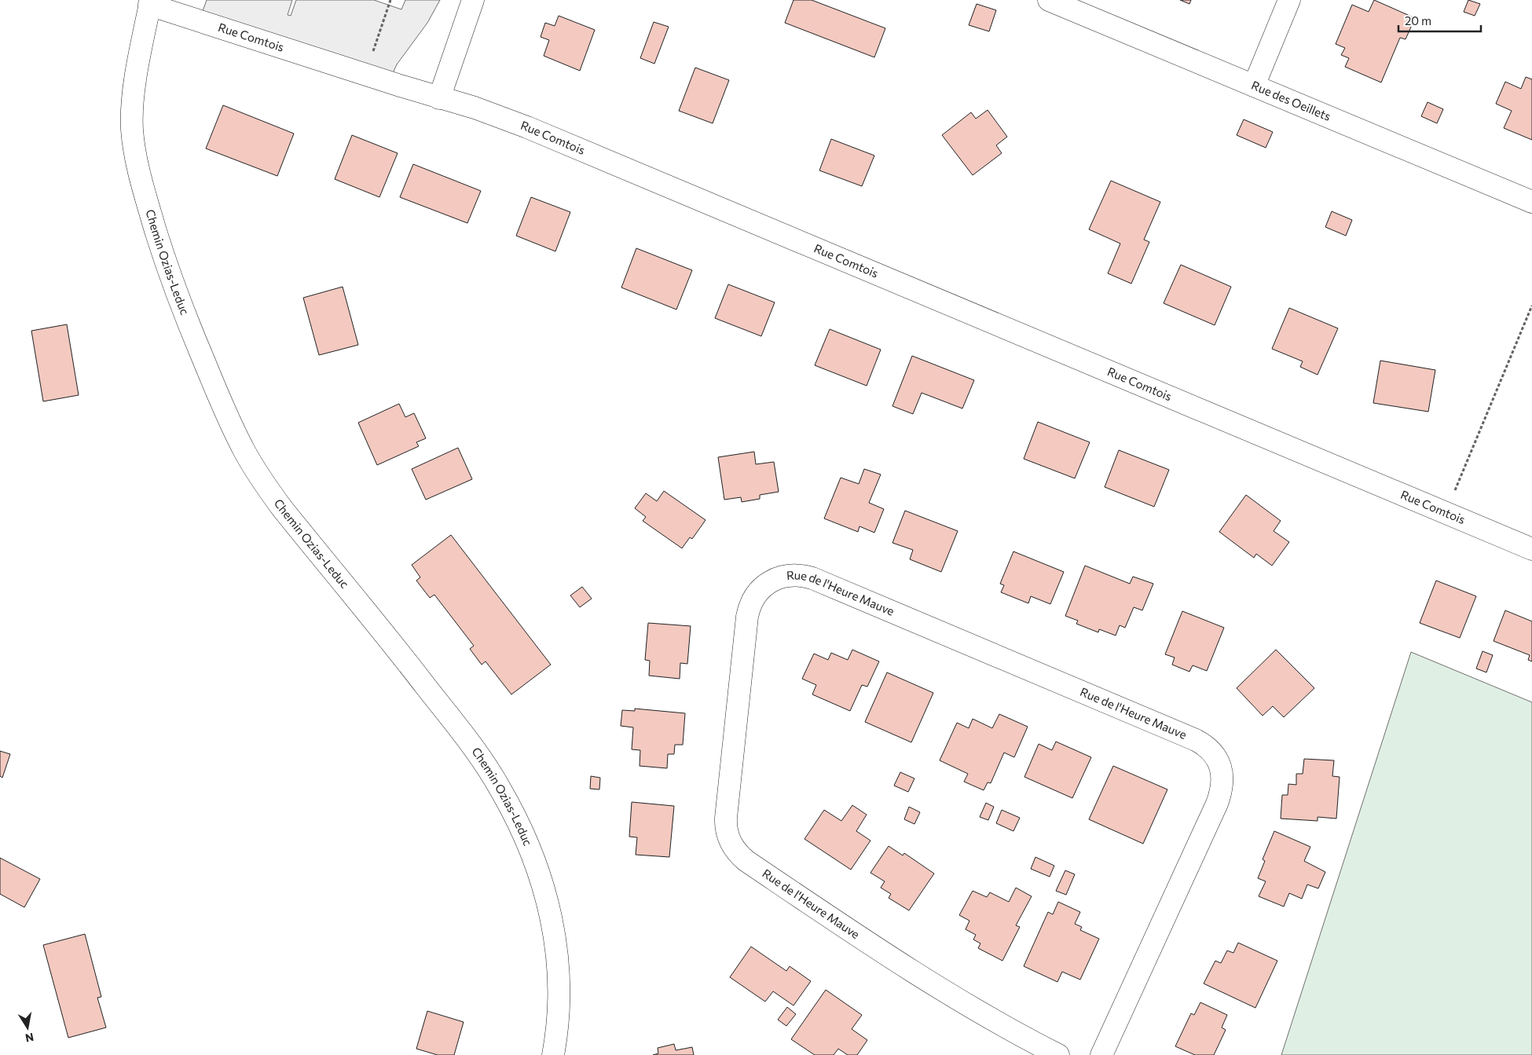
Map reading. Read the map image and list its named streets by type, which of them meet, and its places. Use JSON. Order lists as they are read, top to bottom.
{
  "streets": {
    "street": [
      "Rue Comtois",
      "Rue des Oeillets",
      "Chemin Ozias-Leduc",
      "Rue de l'Heure Mauve"
    ]
  },
  "crossings": [
    ["Rue Comtois", "Chemin Ozias-Leduc"]
  ],
  "scale_bar": "20 m",
  "north": "bottom"
}
